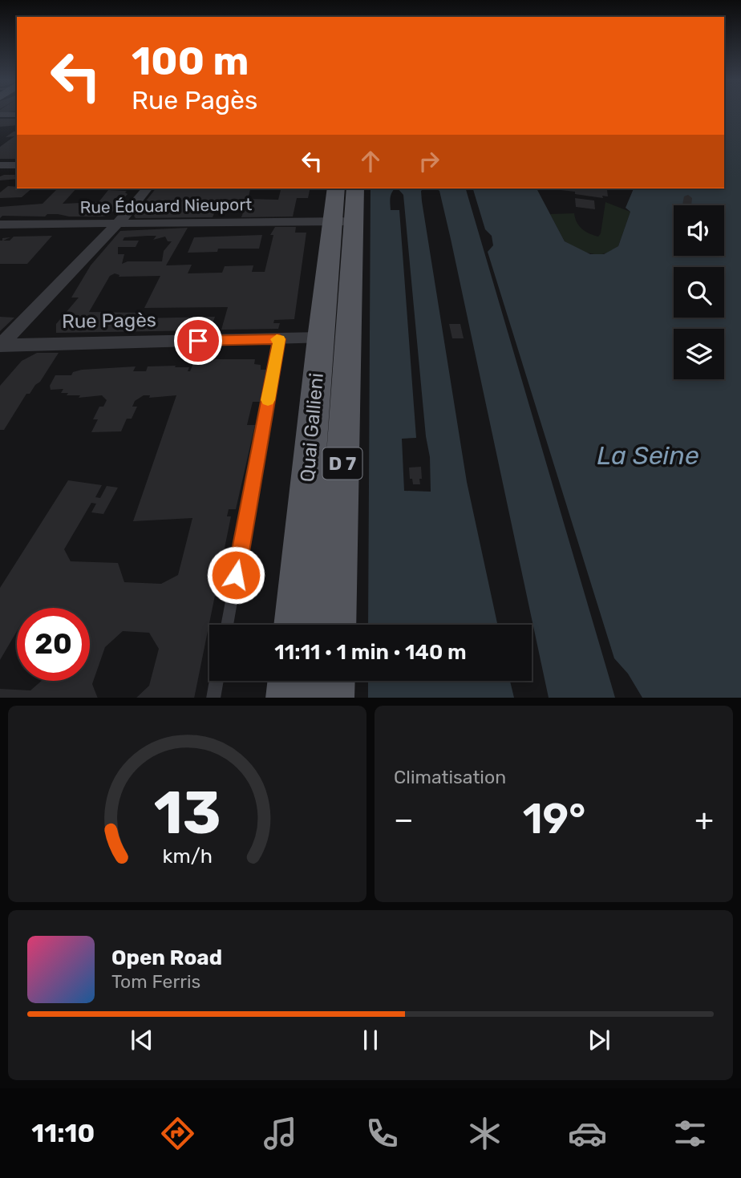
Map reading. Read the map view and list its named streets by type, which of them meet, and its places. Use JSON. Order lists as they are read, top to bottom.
{
  "streets": {
    "main road": ["Quai Gallieni", "D 7"],
    "street": ["Rue Édouard Nieuport", "Rue Pagès"]
  },
  "crossings": [
    ["Rue Édouard Nieuport", "Quai Gallieni"],
    ["Rue Pagès", "Quai Gallieni"]
  ],
  "water": ["La Seine"],
  "page": {
    "turn": ["100 m", "Rue Pagès"],
    "limit": "20",
    "trip": "11:11 · 1 min · 140 m",
    "tile": "Climatisation",
    "heat": ["−", "19°", "+"],
    "song": ["Open Road", "Tom Ferris"],
    "tabs": "11:10",
    "gauge": ["13", "km/h"]
  }
}
